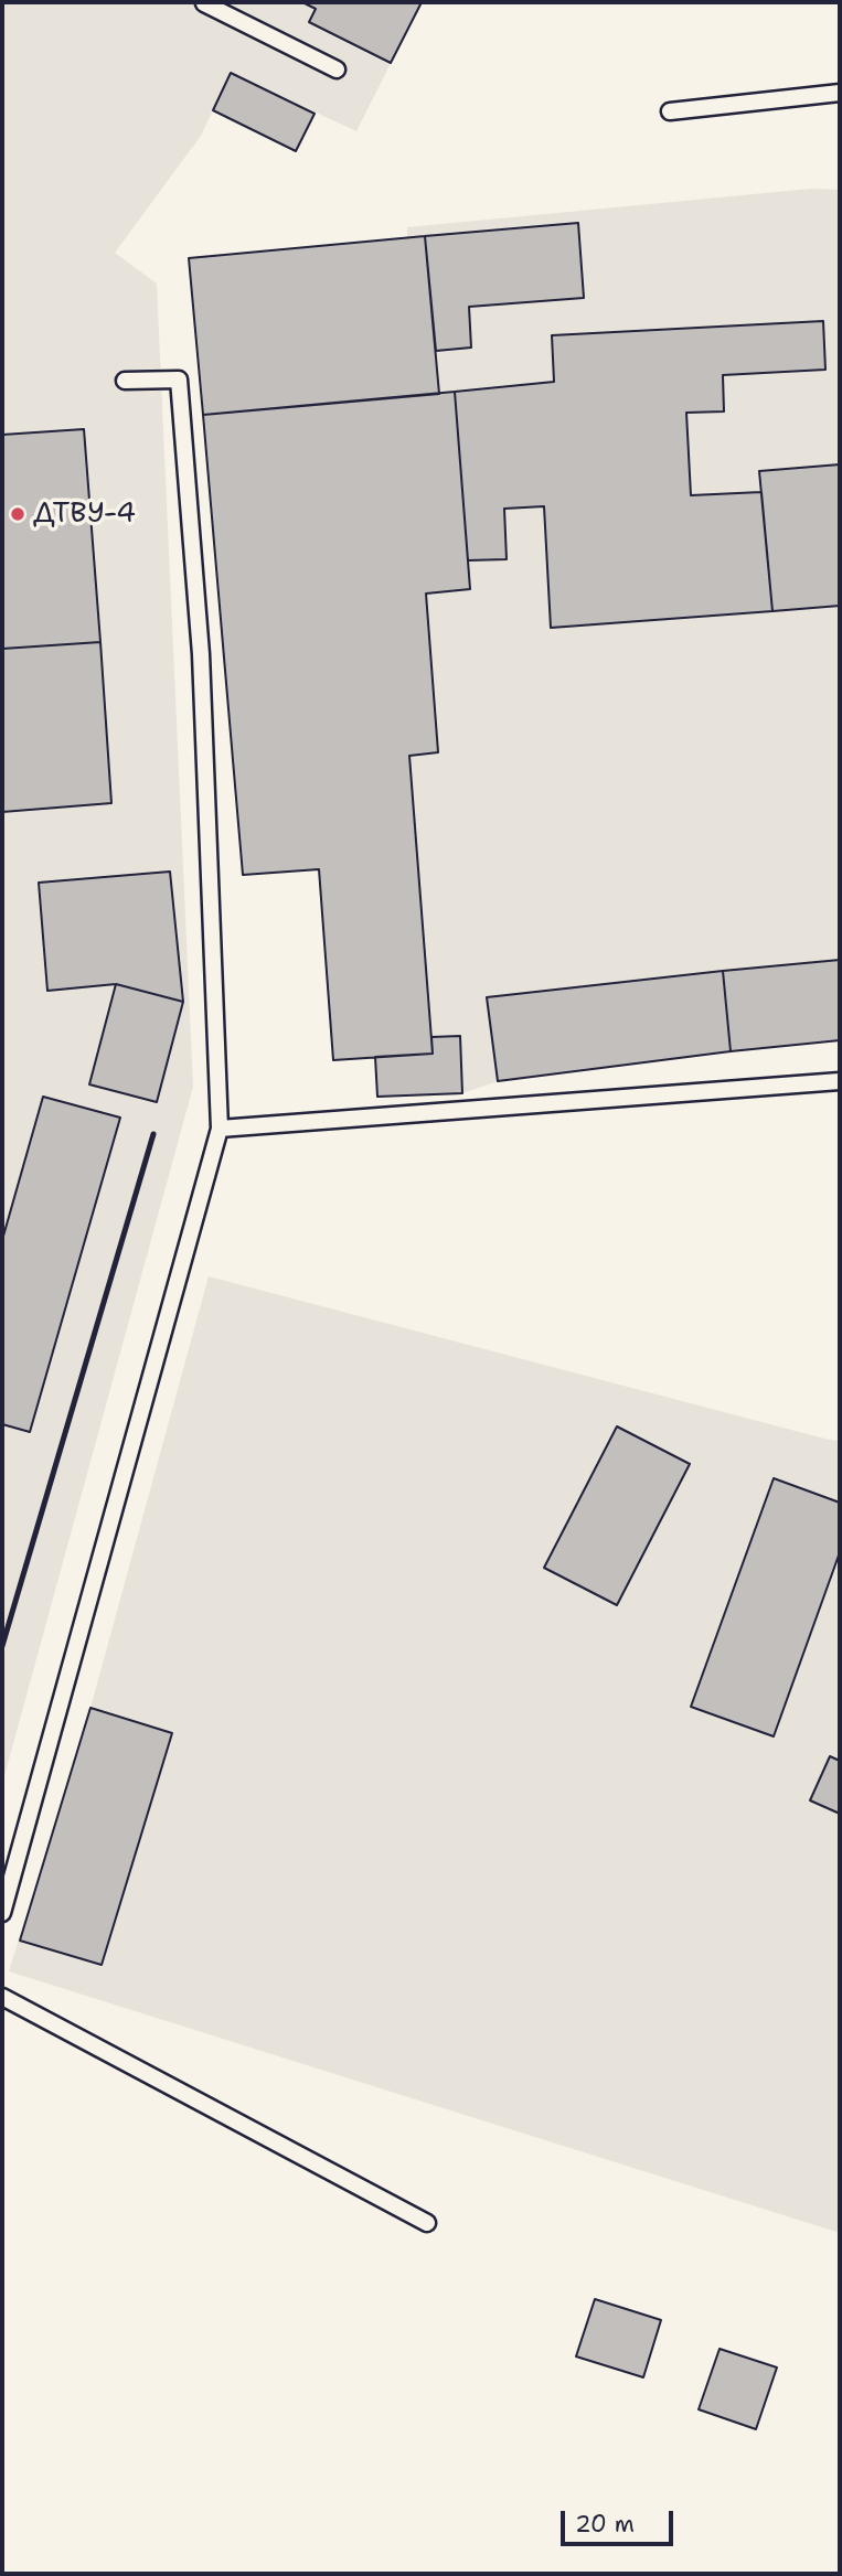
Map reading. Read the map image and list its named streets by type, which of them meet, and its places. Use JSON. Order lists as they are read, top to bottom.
{
  "places": ["ДТВУ-4"],
  "scale_bar": "20 m"
}
